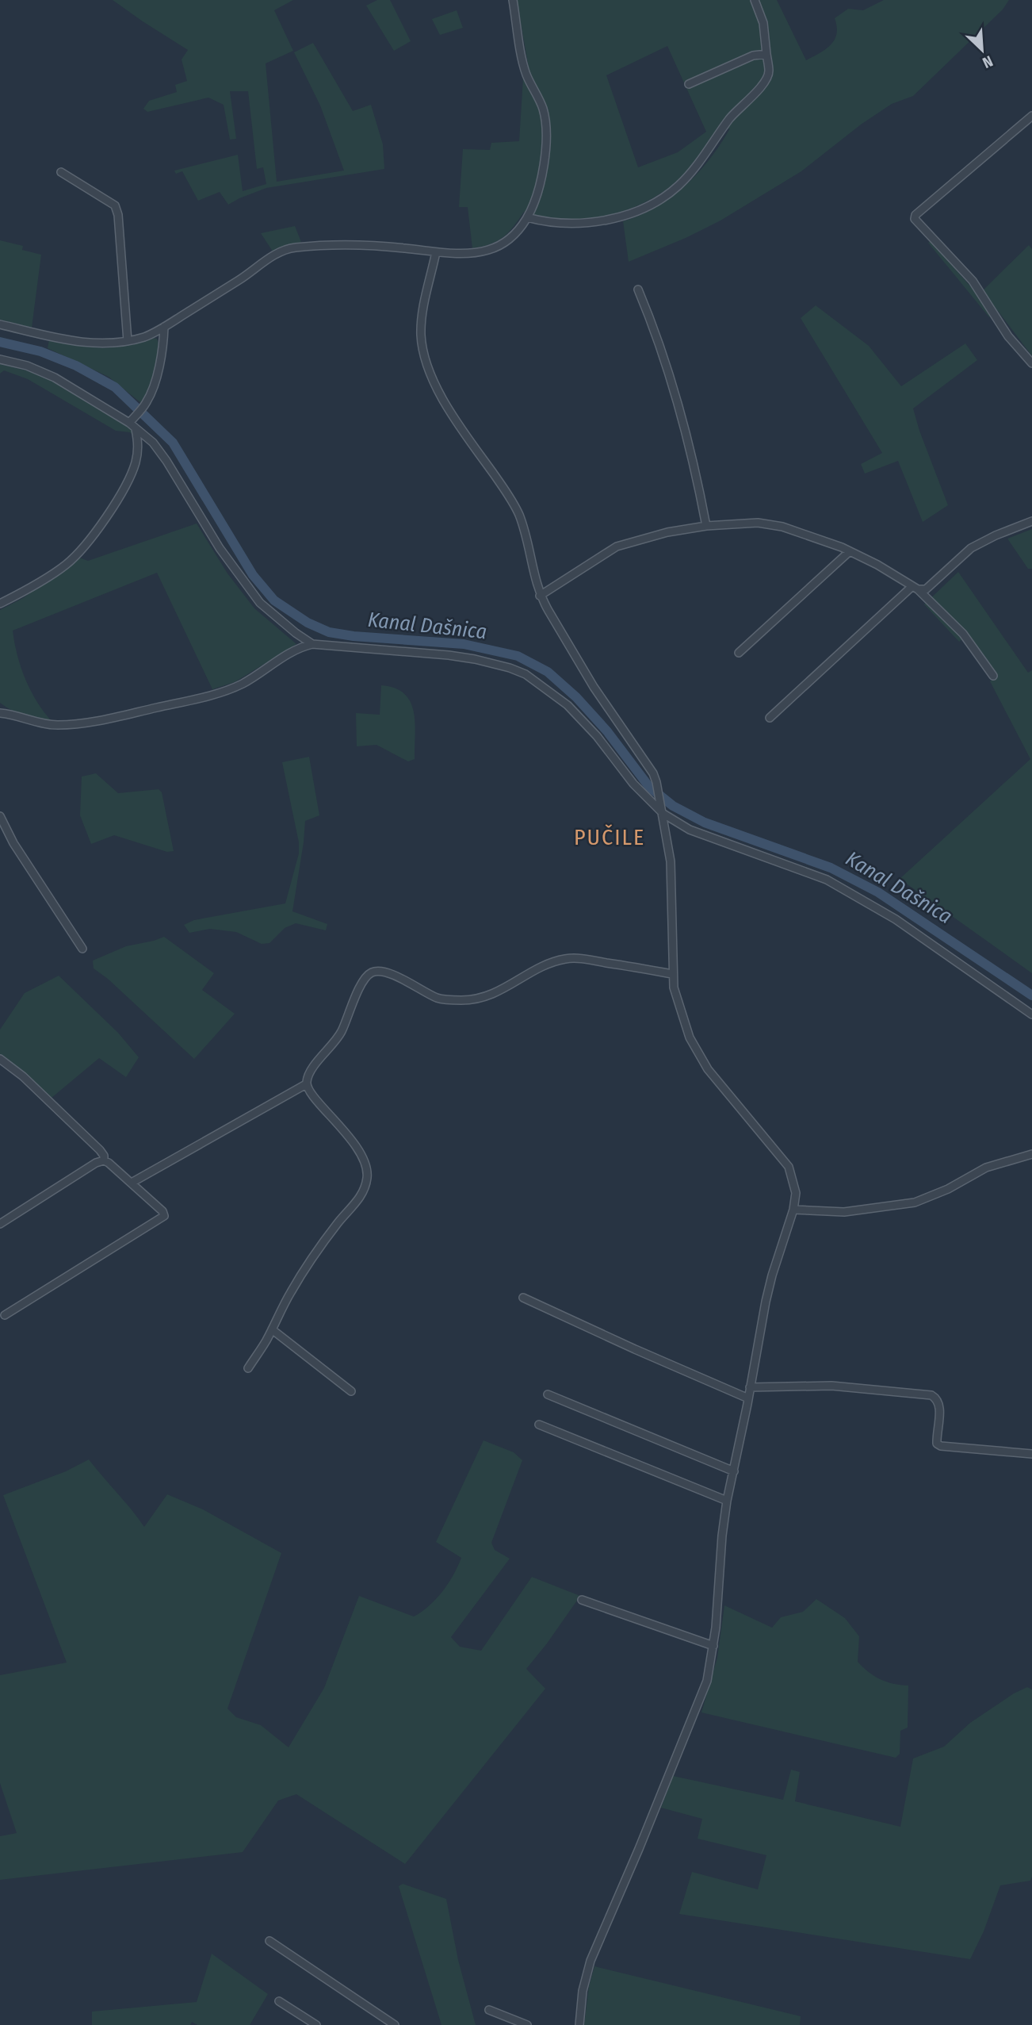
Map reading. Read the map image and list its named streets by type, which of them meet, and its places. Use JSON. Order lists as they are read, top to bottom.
{
  "districts": ["PUČILE"],
  "water": ["Kanal Dašnica"],
  "north": "bottom right"
}
